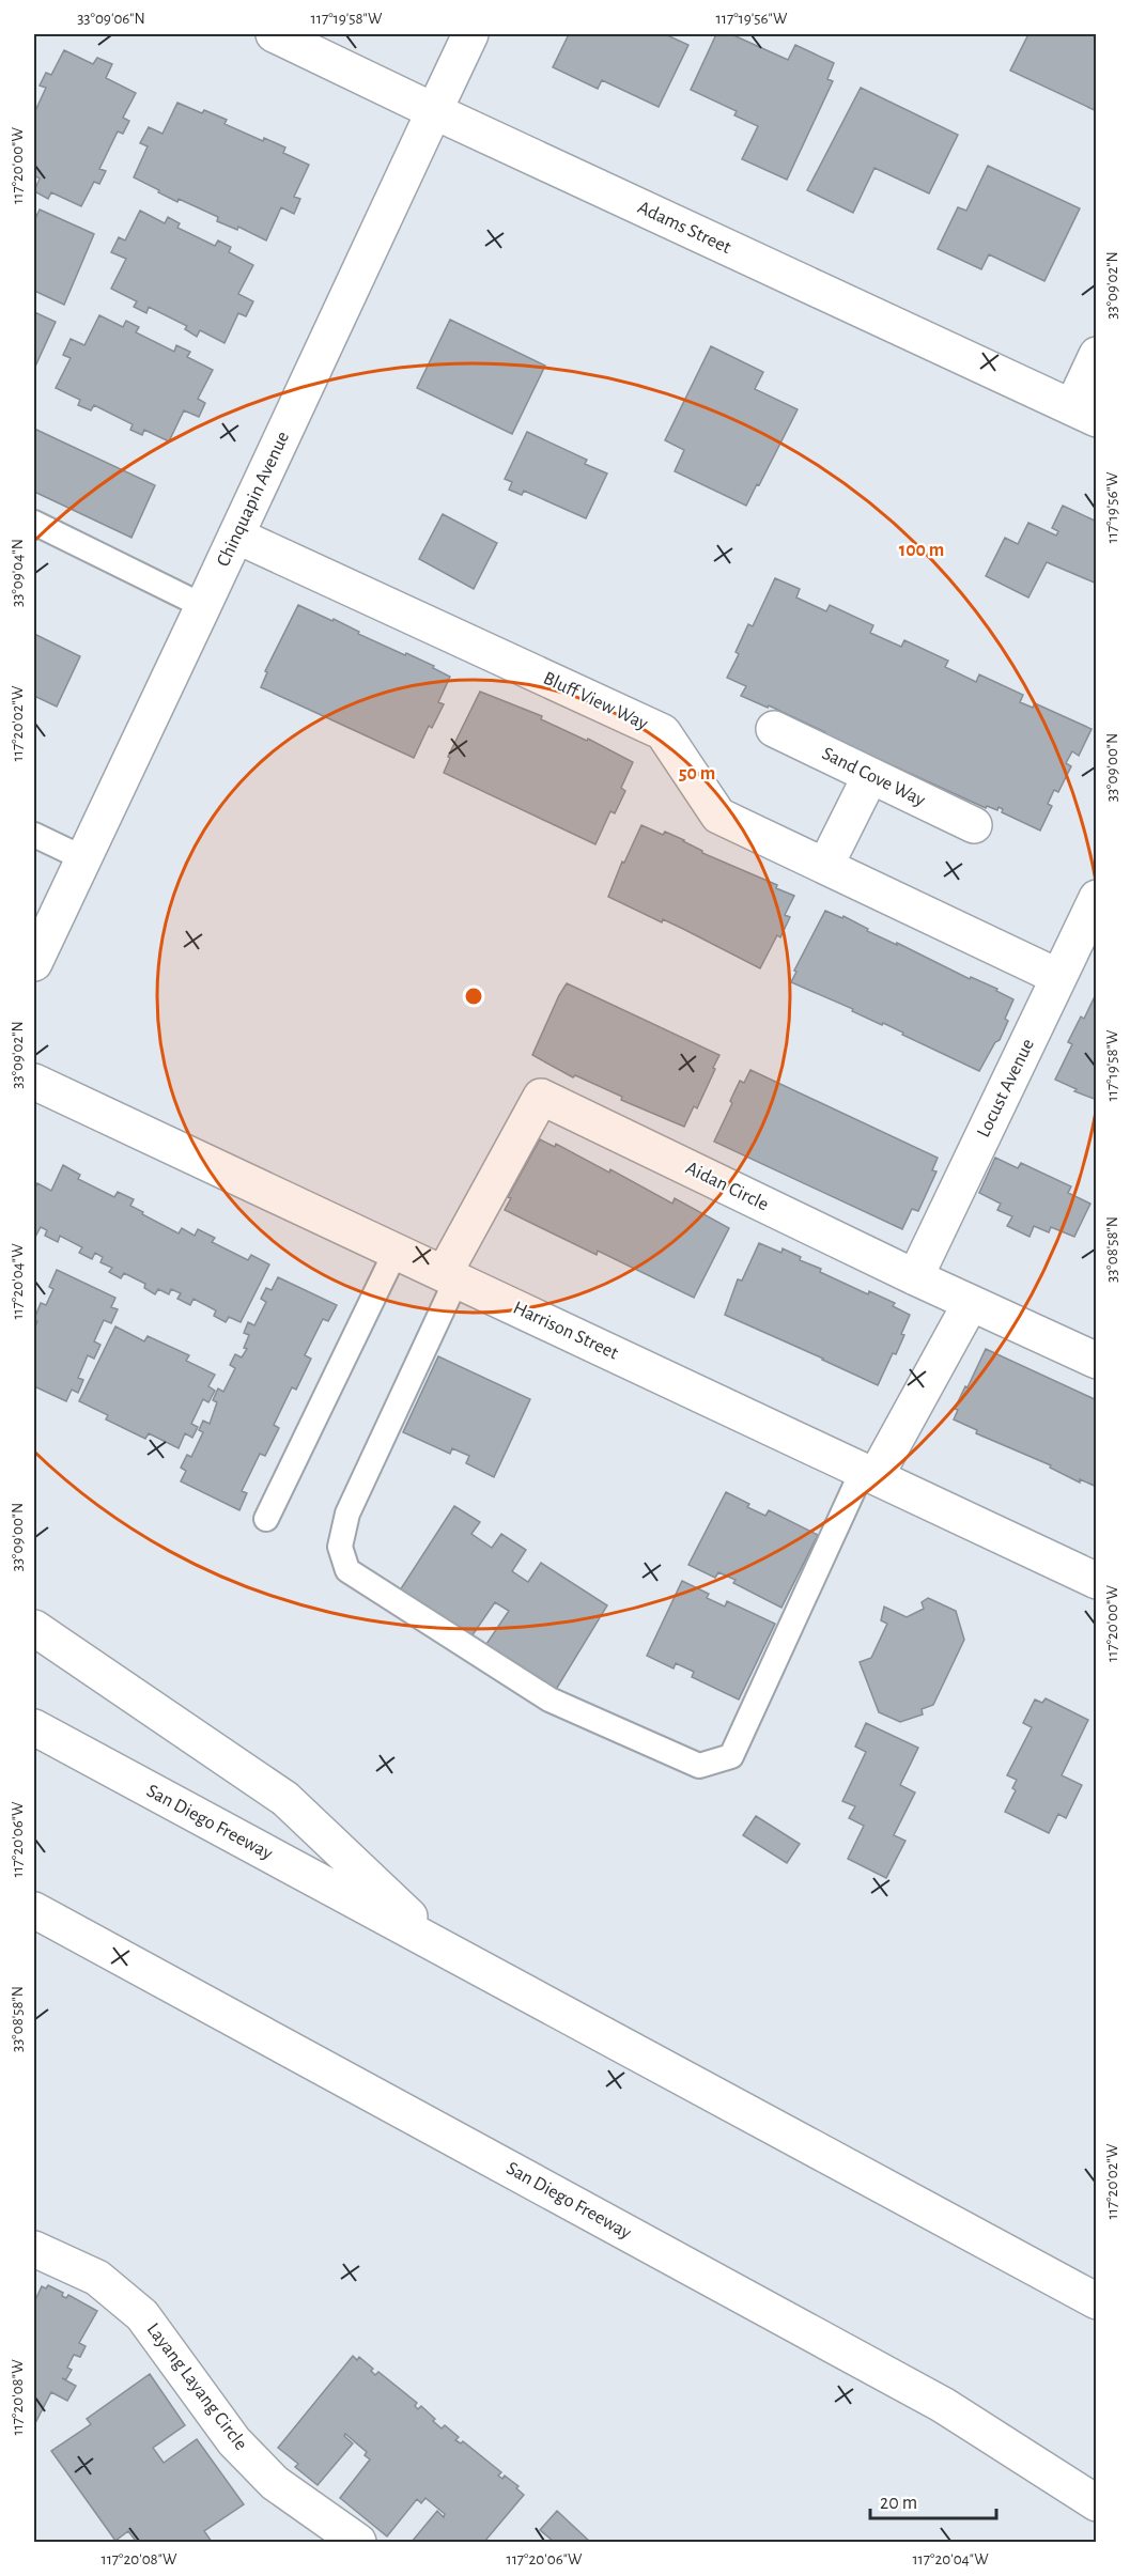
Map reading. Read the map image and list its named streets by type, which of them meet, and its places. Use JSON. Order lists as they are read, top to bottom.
{
  "streets": {
    "main road": [
      "Adams Street",
      "Chinquapin Avenue",
      "Bluff View Way",
      "Sand Cove Way",
      "Locust Avenue",
      "Aidan Circle",
      "Harrison Street",
      "San Diego Freeway",
      "Layang Layang Circle"
    ]
  },
  "crossings": [
    ["Adams Street", "Chinquapin Avenue"],
    ["Chinquapin Avenue", "Bluff View Way"],
    ["Bluff View Way", "Locust Avenue"],
    ["Locust Avenue", "Aidan Circle"],
    ["Aidan Circle", "Harrison Street"]
  ],
  "scale_bar": "20 m",
  "coordinates": [
    "33°09'06\"N",
    "117°19'58\"W",
    "117°19'56\"W",
    "117°20'00\"W",
    "33°09'02\"N",
    "33°09'04\"N",
    "117°20'02\"W",
    "33°09'00\"N",
    "33°08'58\"N",
    "117°20'04\"W",
    "117°20'06\"W",
    "117°20'08\"W"
  ],
  "rings": ["100 m", "50 m"]
}
